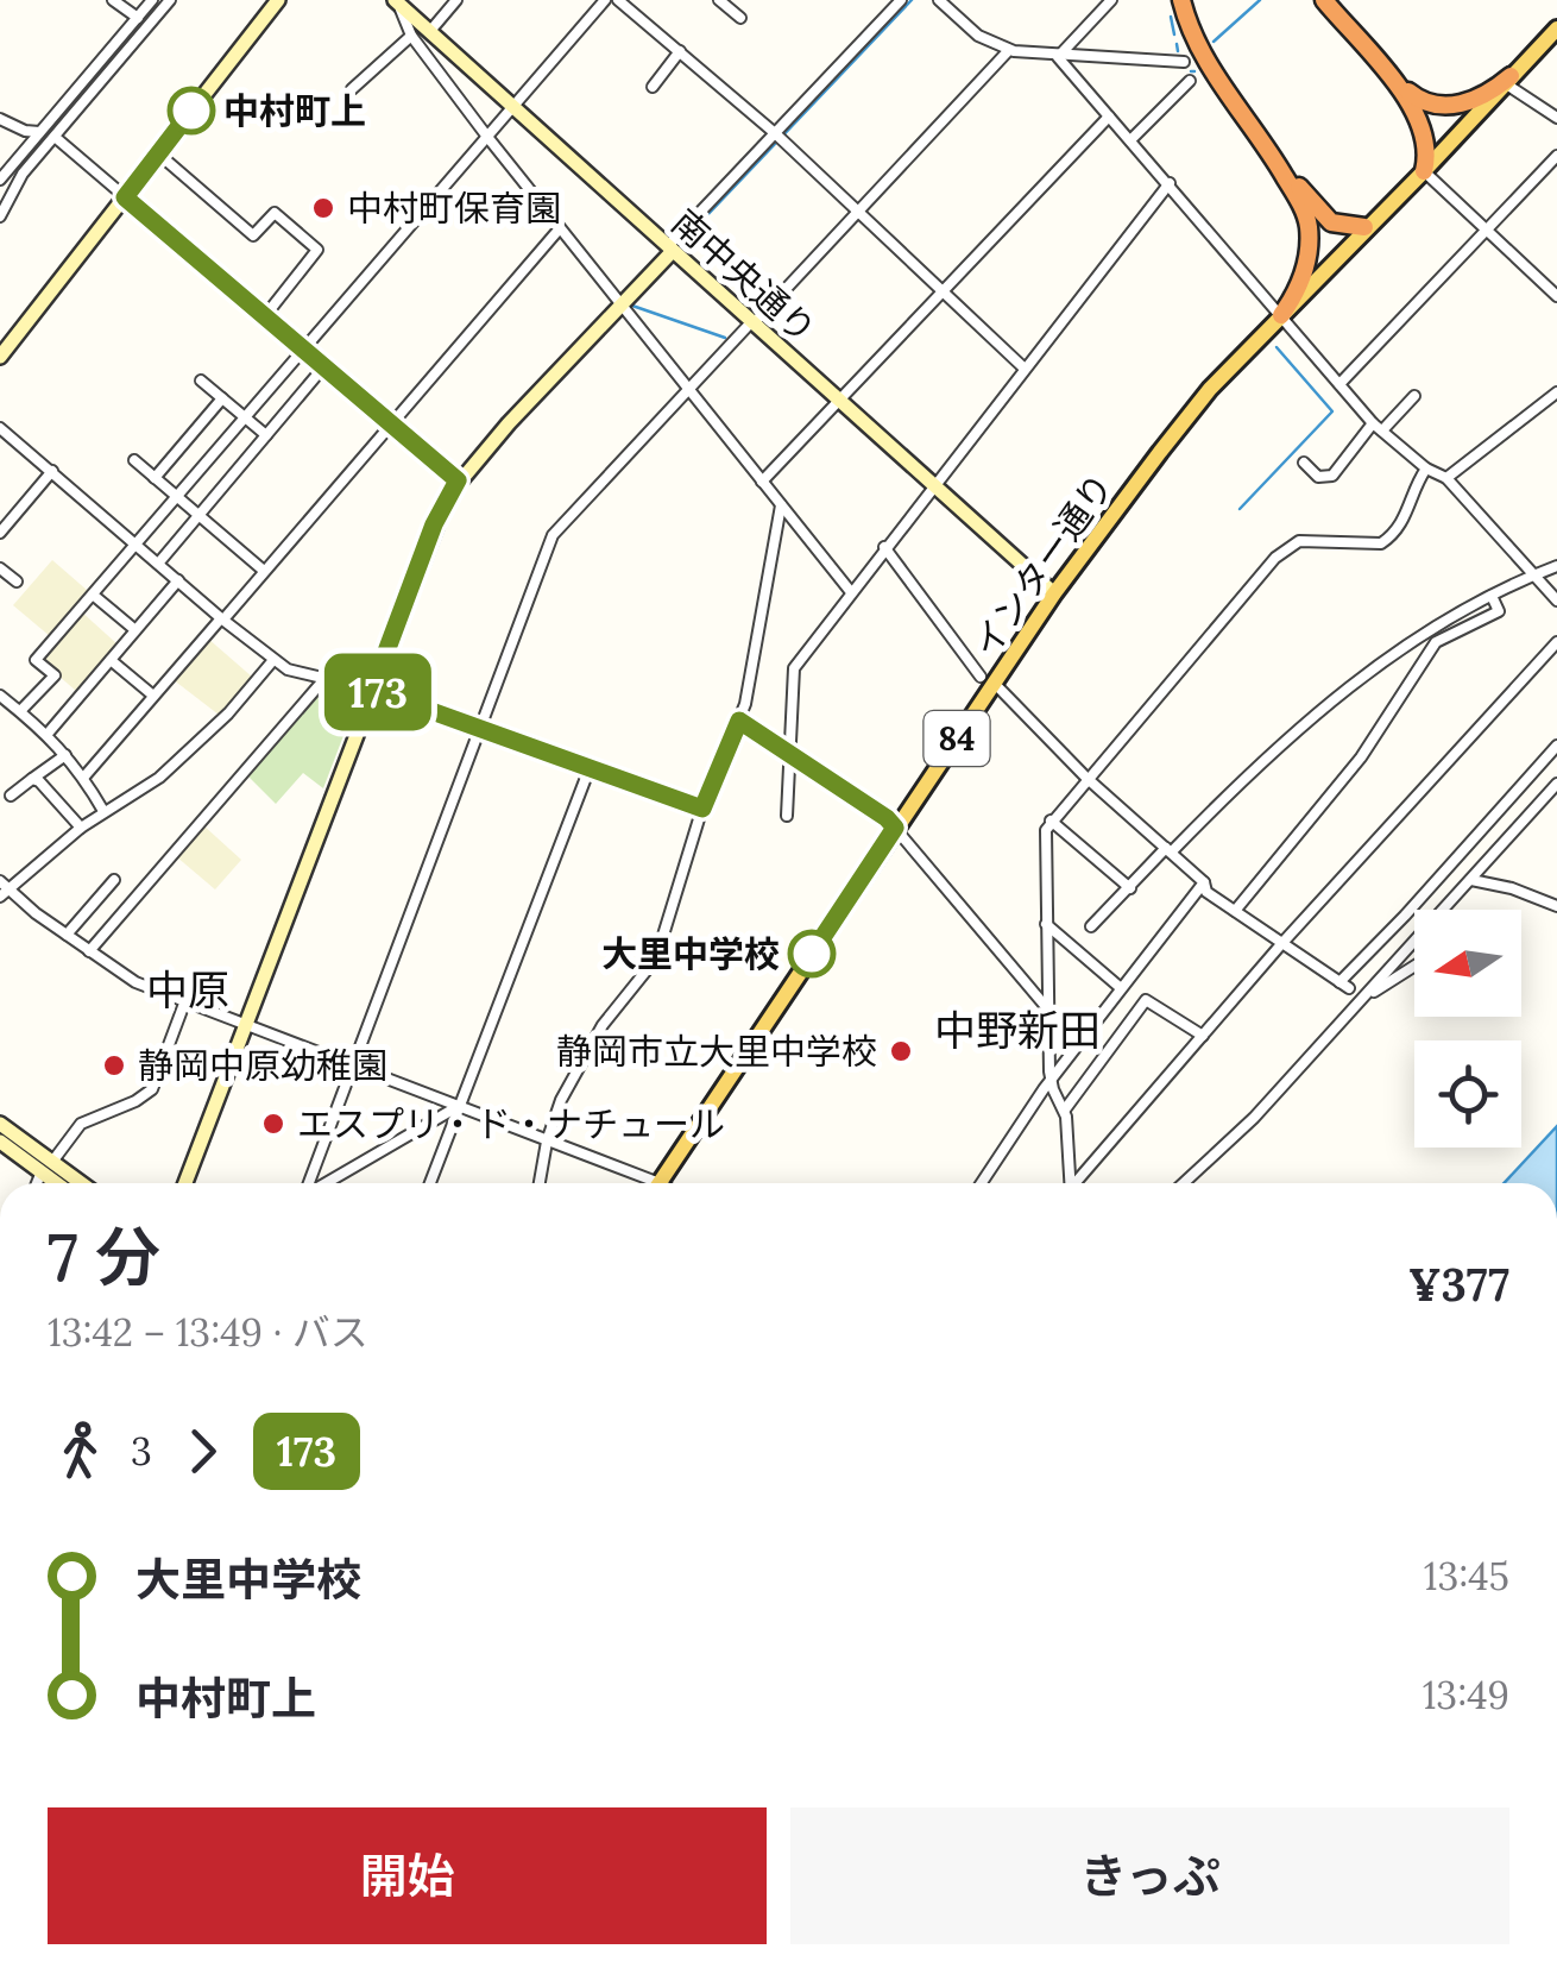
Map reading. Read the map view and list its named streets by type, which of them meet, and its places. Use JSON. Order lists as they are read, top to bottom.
{
  "streets": {
    "main road": ["インター通り", "84"],
    "street": ["南中央通り"]
  },
  "crossings": [
    ["南中央通り", "インター通り"]
  ],
  "districts": ["中原", "中野新田"],
  "places": [
    "中村町上",
    "中村町保育園",
    "大里中学校",
    "静岡市立大里中学校",
    "静岡中原幼稚園",
    "エスプリ・ド・ナチュール"
  ],
  "lines": ["bus line 173"],
  "north": "left",
  "page": {
    "on_map": "173",
    "heading": ["7 分", "13:42 – 13:49 · バス", "¥377"],
    "legs": ["3", "173"],
    "list": [
      {
        "name": "大里中学校",
        "value": "13:45"
      },
      {
        "name": "中村町上",
        "value": "13:49"
      }
    ],
    "buttons": ["開始", "きっぷ"]
  }
}
